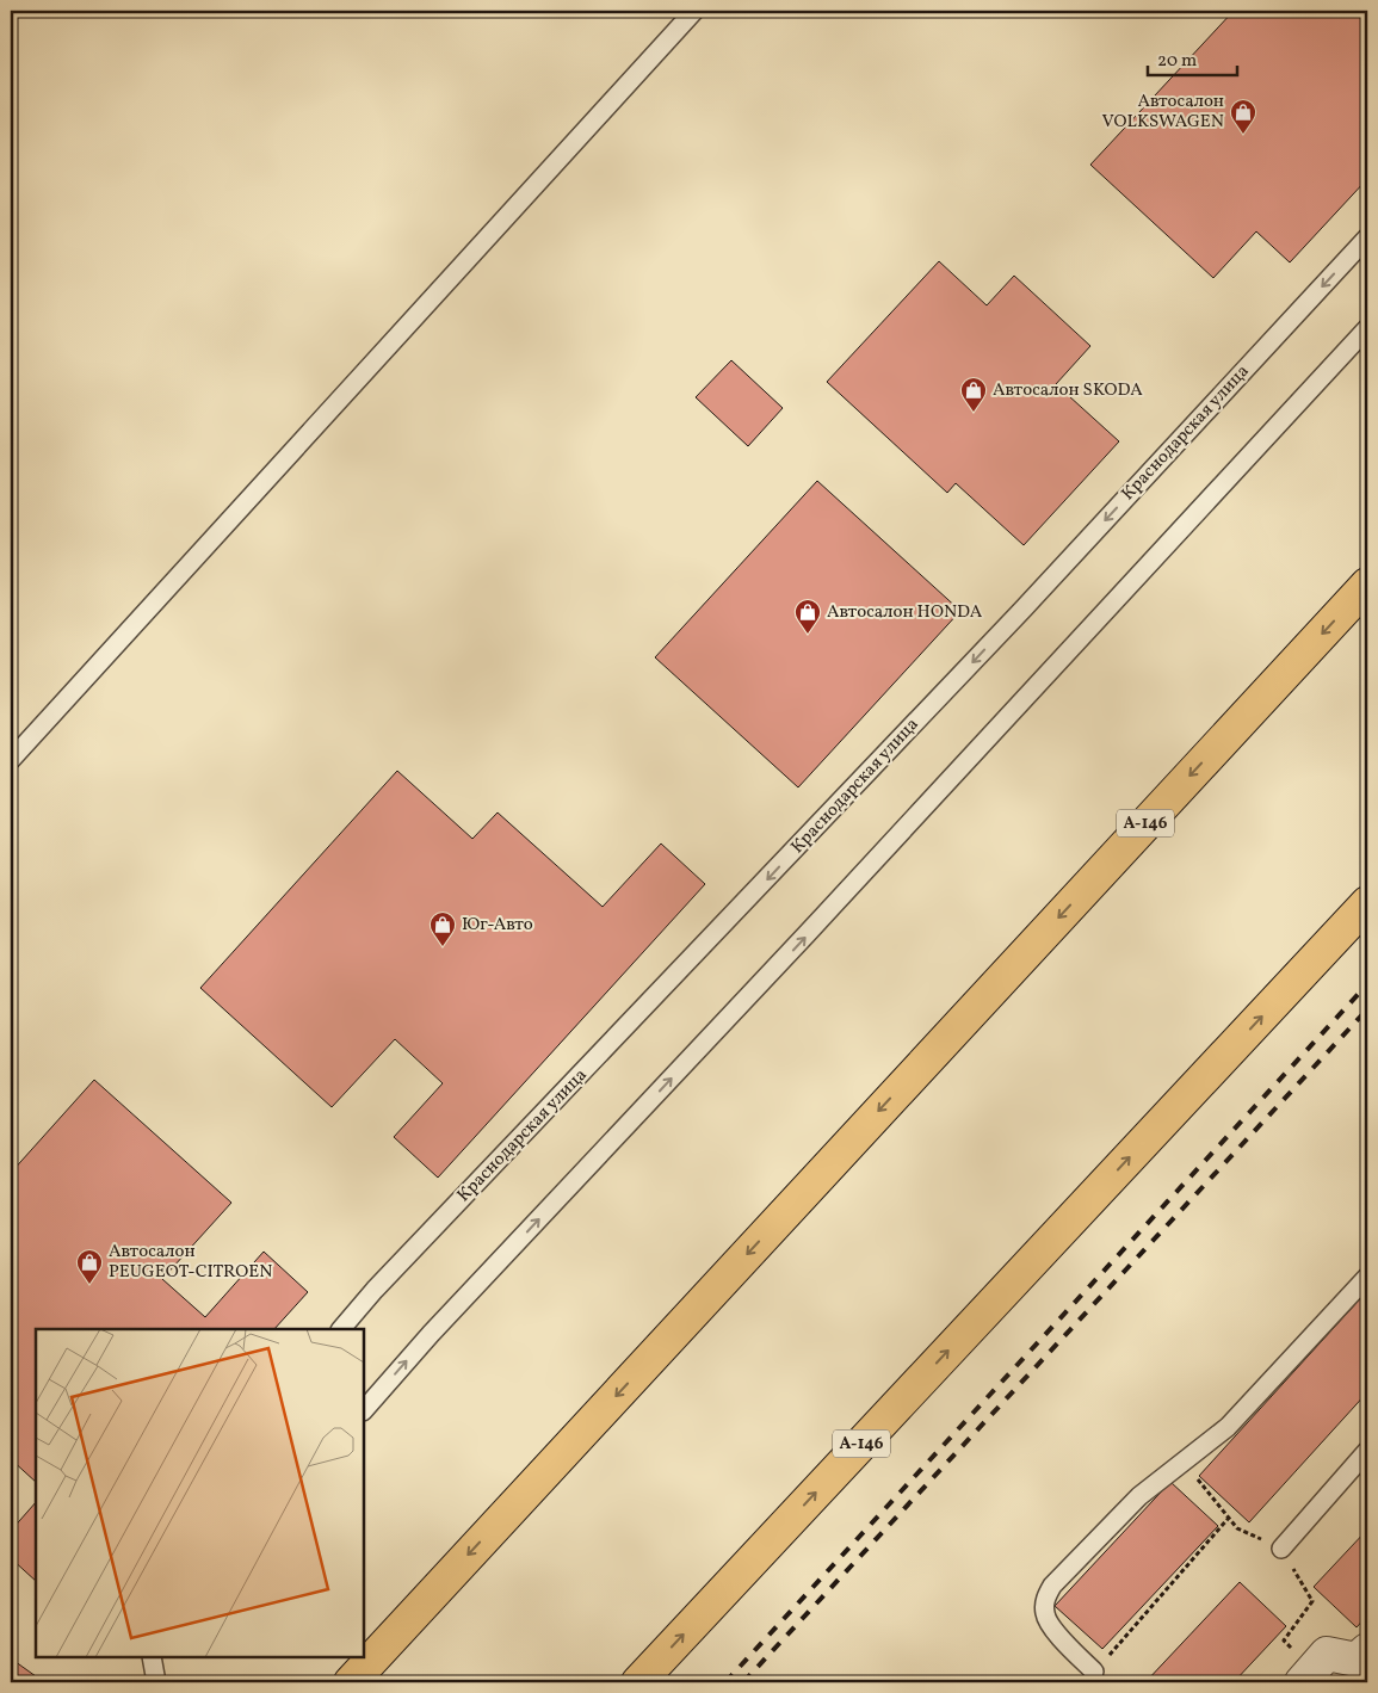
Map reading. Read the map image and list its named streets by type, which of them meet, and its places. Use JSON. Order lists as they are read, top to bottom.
{
  "streets": {
    "main road": ["А-146"],
    "lane": ["Краснодарская улица"]
  },
  "places": {
    "shop": [
      "Автосалон VOLKSWAGEN",
      "Автосалон SKODA",
      "Автосалон HONDA",
      "Юг-Авто",
      "Автосалон PEUGEOT-CITROEN"
    ]
  },
  "scale_bar": "20 m"
}
